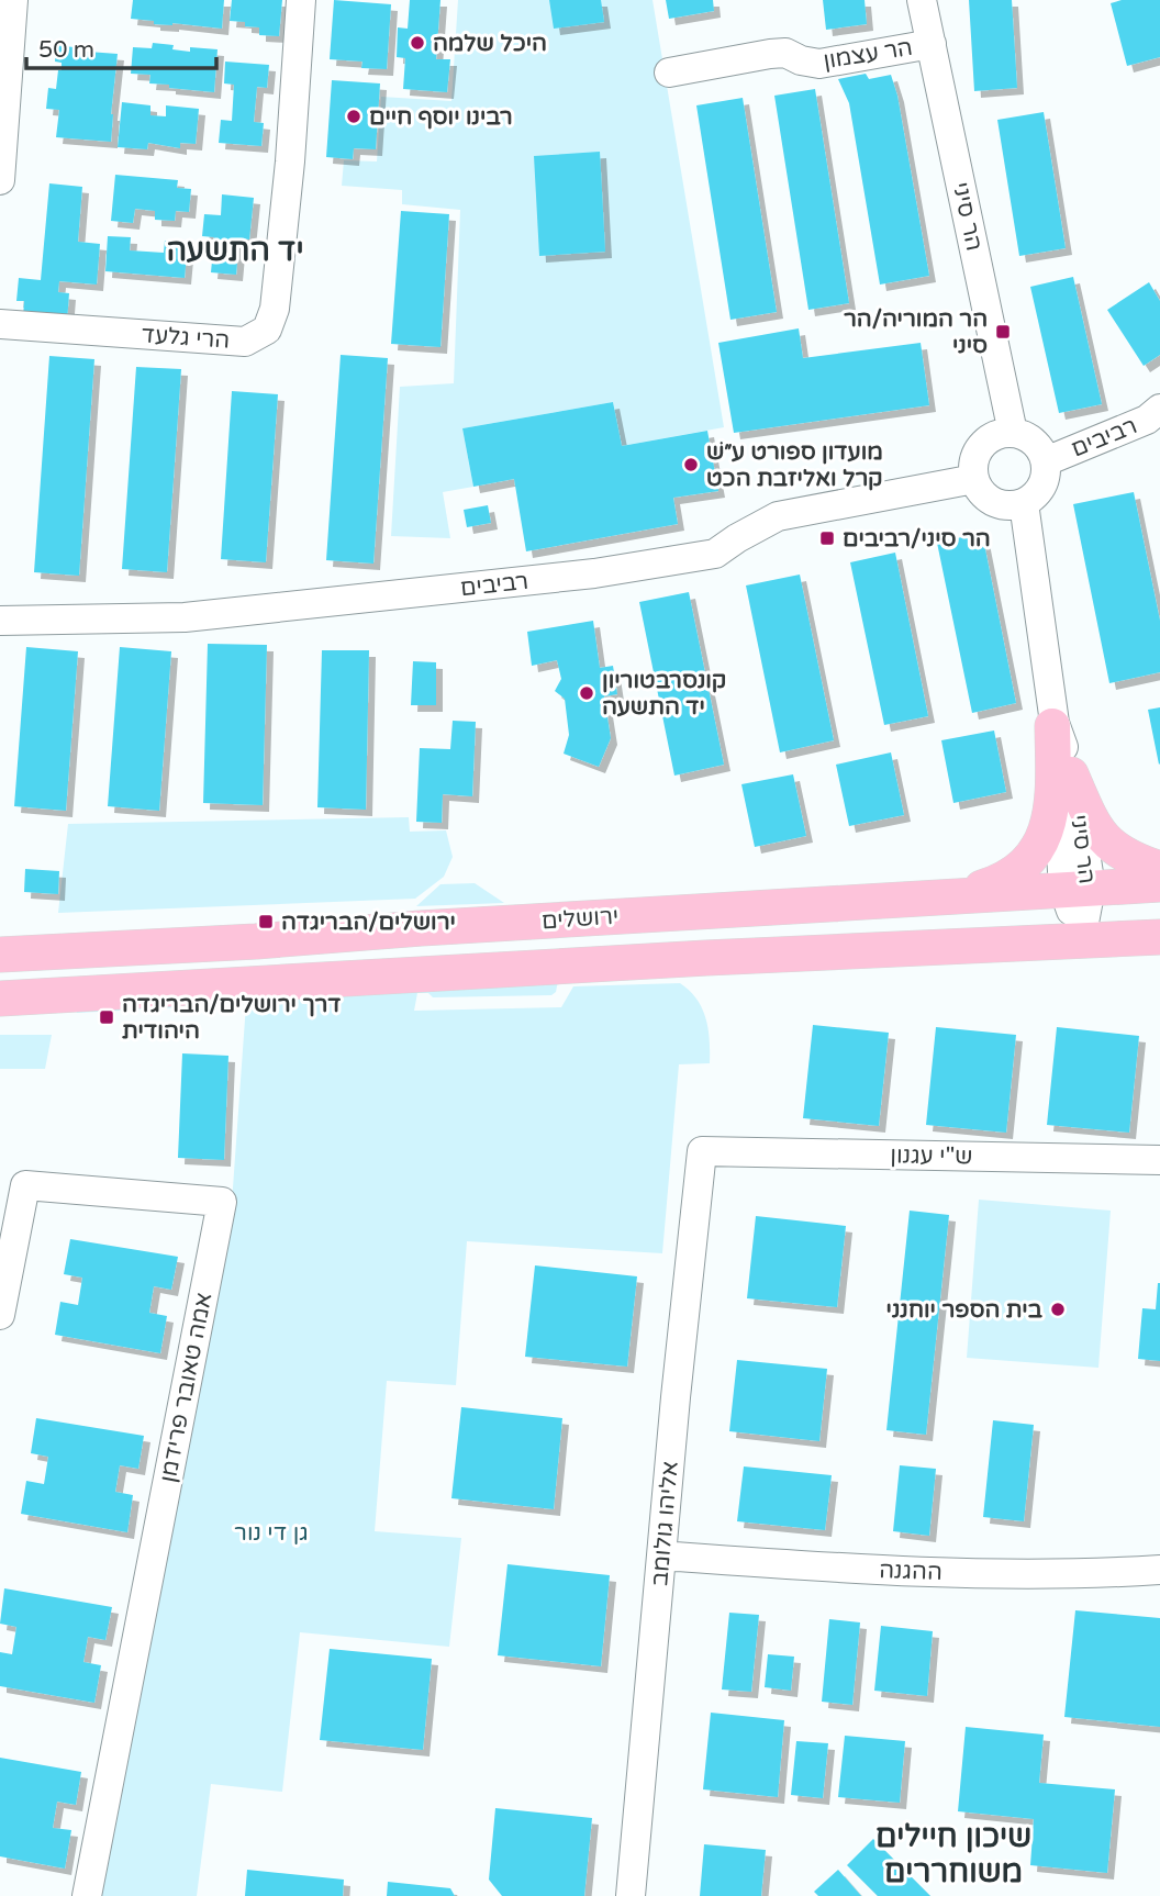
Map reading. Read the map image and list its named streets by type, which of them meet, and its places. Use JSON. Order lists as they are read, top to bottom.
{
  "streets": {
    "main road": ["ירושלים"],
    "street": [
      "הר עצמון",
      "הר סיני",
      "הרי גלעד",
      "רביבים",
      "ש\"י עגנון",
      "אמה טאובר פרידמן",
      "אליהו גולומב",
      "ההגנה"
    ]
  },
  "crossings": [
    ["הר עצמון", "הר סיני"],
    ["הר סיני", "רביבים"],
    ["הר סיני", "ירושלים"],
    ["ש\"י עגנון", "אליהו גולומב"],
    ["אליהו גולומב", "ההגנה"]
  ],
  "districts": ["יד התשעה", "שיכון חיילים משוחררים"],
  "parks": ["גן די נור"],
  "places": {
    "other": [
      "היכל שלמה",
      "רבינו יוסף חיים",
      "מועדון ספורט ע״שׁ קרל ואליזבת הכט",
      "קונסרבטוריון יד התשעה",
      "בית הספר יוחנני"
    ],
    "transit": [
      "הר המוריה/הר סיני",
      "הר סיני/רביבים",
      "ירושלים/הבריגדה",
      "דרך ירושלים/הבריגדה היהודית"
    ]
  },
  "scale_bar": "50 m"
}
